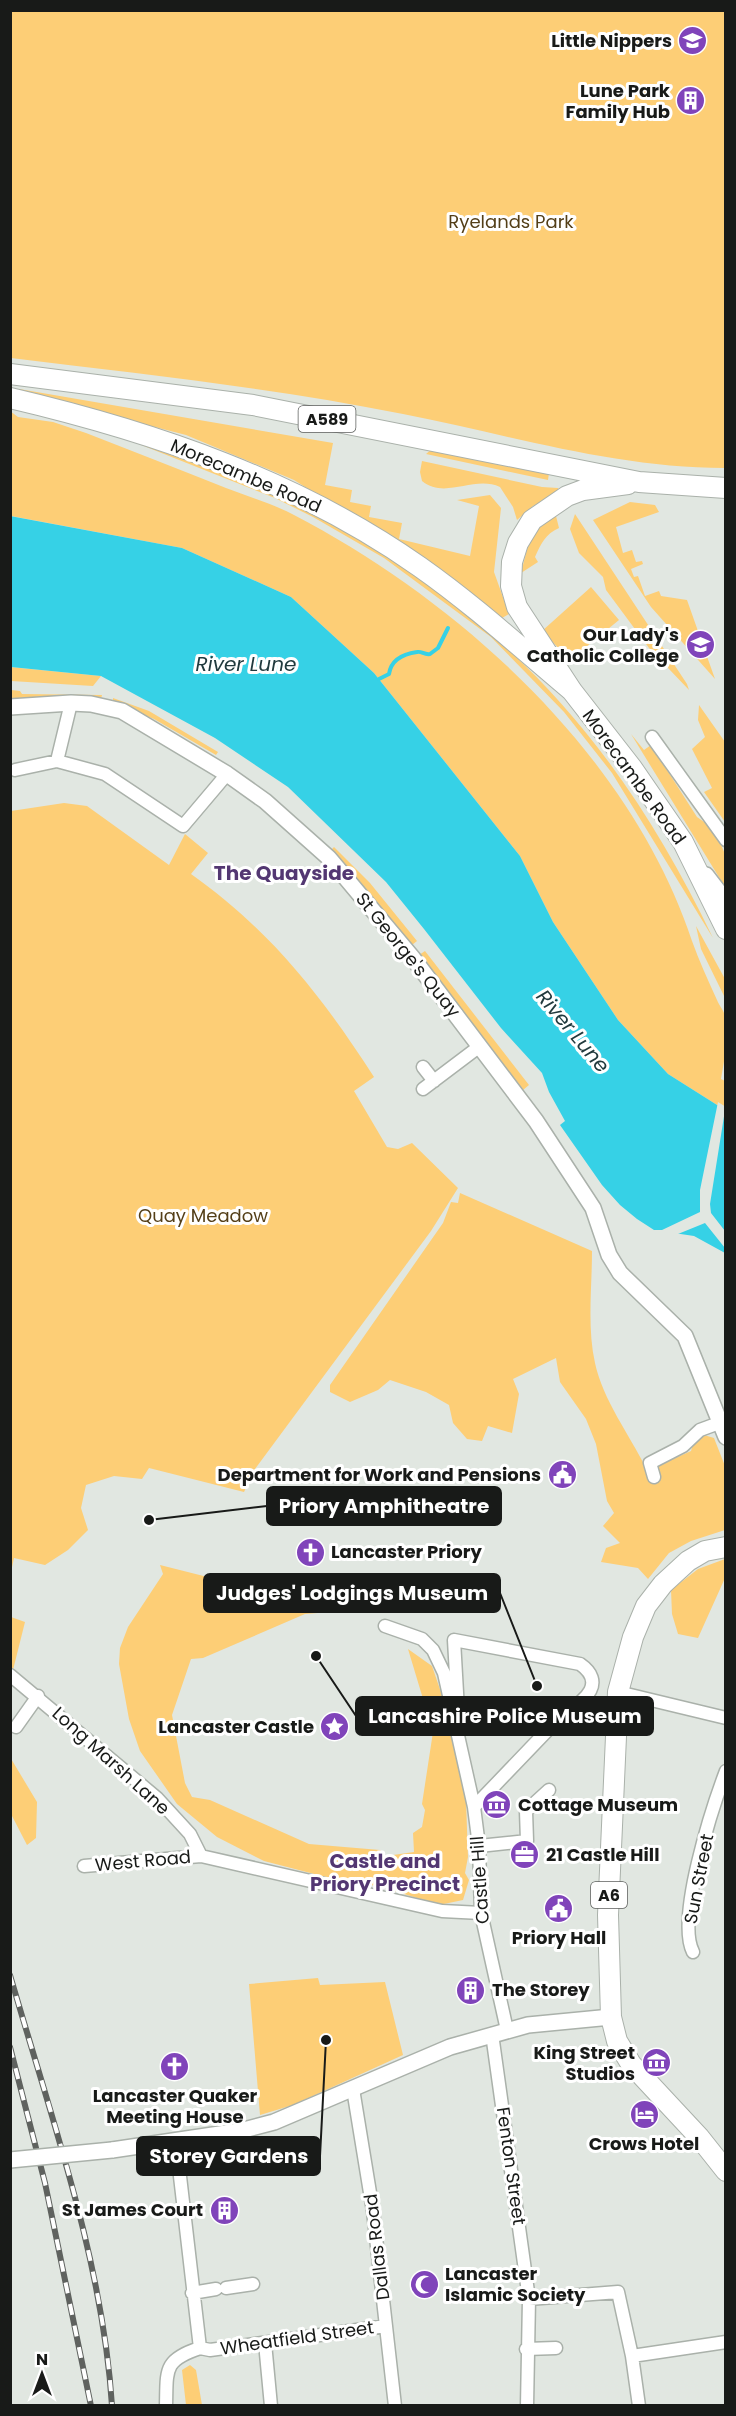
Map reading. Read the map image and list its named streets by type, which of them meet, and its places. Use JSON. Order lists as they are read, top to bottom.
{
  "streets": {
    "main road": ["A589", "Morecambe Road", "A6"],
    "street": [
      "St George's Quay",
      "Long Marsh Lane",
      "West Road",
      "Sun Street",
      "Castle Hill",
      "Fenton Street",
      "Dallas Road",
      "Wheatfield Street"
    ]
  },
  "crossings": [
    ["Long Marsh Lane", "West Road"],
    ["West Road", "Castle Hill"],
    ["Castle Hill", "Fenton Street"],
    ["Dallas Road", "Wheatfield Street"]
  ],
  "districts": ["The Quayside", "Castle and Priory Precinct"],
  "water": ["River Lune"],
  "parks": ["Ryelands Park", "Quay Meadow"],
  "places": {
    "school or university": ["Little Nippers", "Our Lady's Catholic College"],
    "building": ["Lune Park Family Hub", "The Storey", "St James Court"],
    "public building": ["Department for Work and Pensions", "Priory Hall"],
    "other": [
      "Priory Amphitheatre",
      "Lancashire Police Museum",
      "Judges' Lodgings Museum",
      "Storey Gardens"
    ],
    "church": ["Lancaster Priory", "Lancaster Quaker Meeting House"],
    "place": ["Lancaster Castle"],
    "museum": ["Cottage Museum", "King Street Studios"],
    "office": ["21 Castle Hill"],
    "hotel": ["Crows Hotel"],
    "mosque": ["Lancaster Islamic Society"]
  },
  "north": "top"
}
